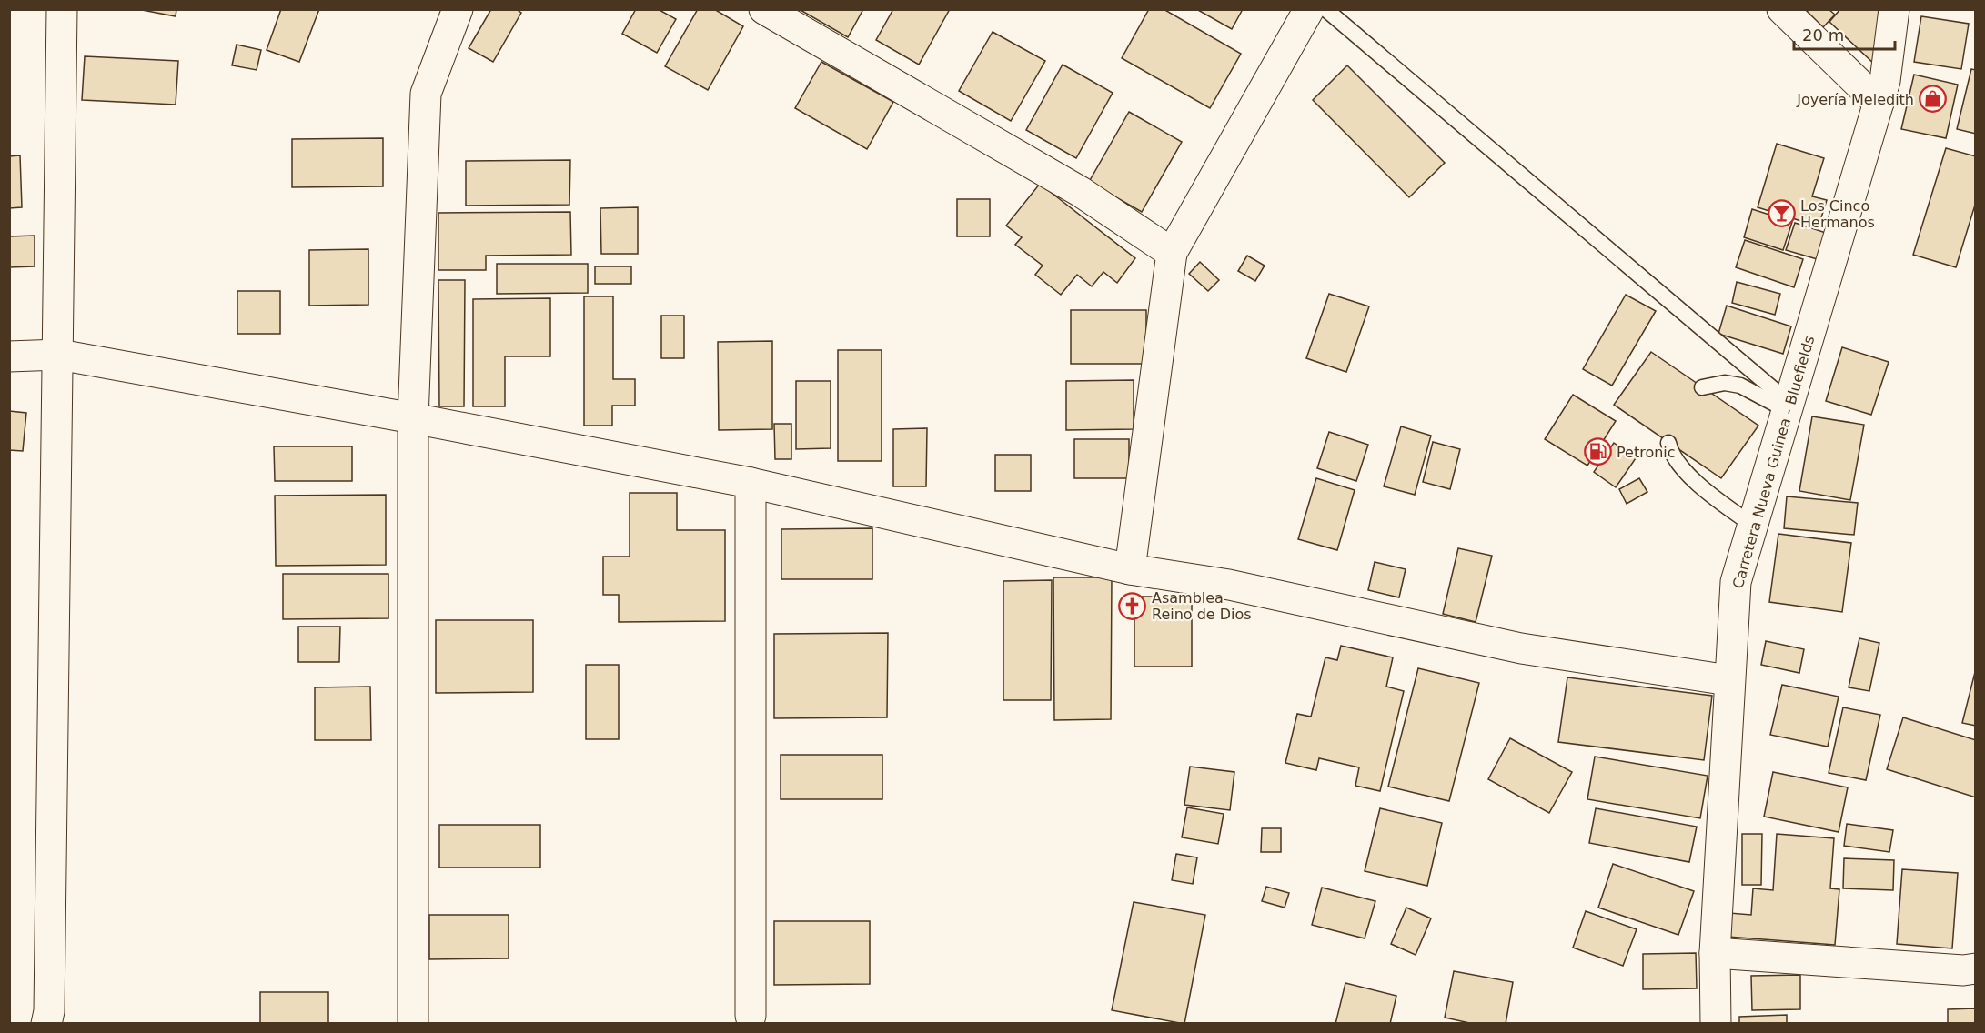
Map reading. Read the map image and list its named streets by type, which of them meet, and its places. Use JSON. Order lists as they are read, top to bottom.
{
  "streets": {
    "main road": ["Carretera Nueva Guinea - Bluefields"]
  },
  "places": {
    "shop": ["Joyería Meledith"],
    "bar": ["Los Cinco Hermanos"],
    "fuel station": ["Petronic"],
    "church": ["Asamblea Reino de Dios"]
  },
  "scale_bar": "20 m"
}
